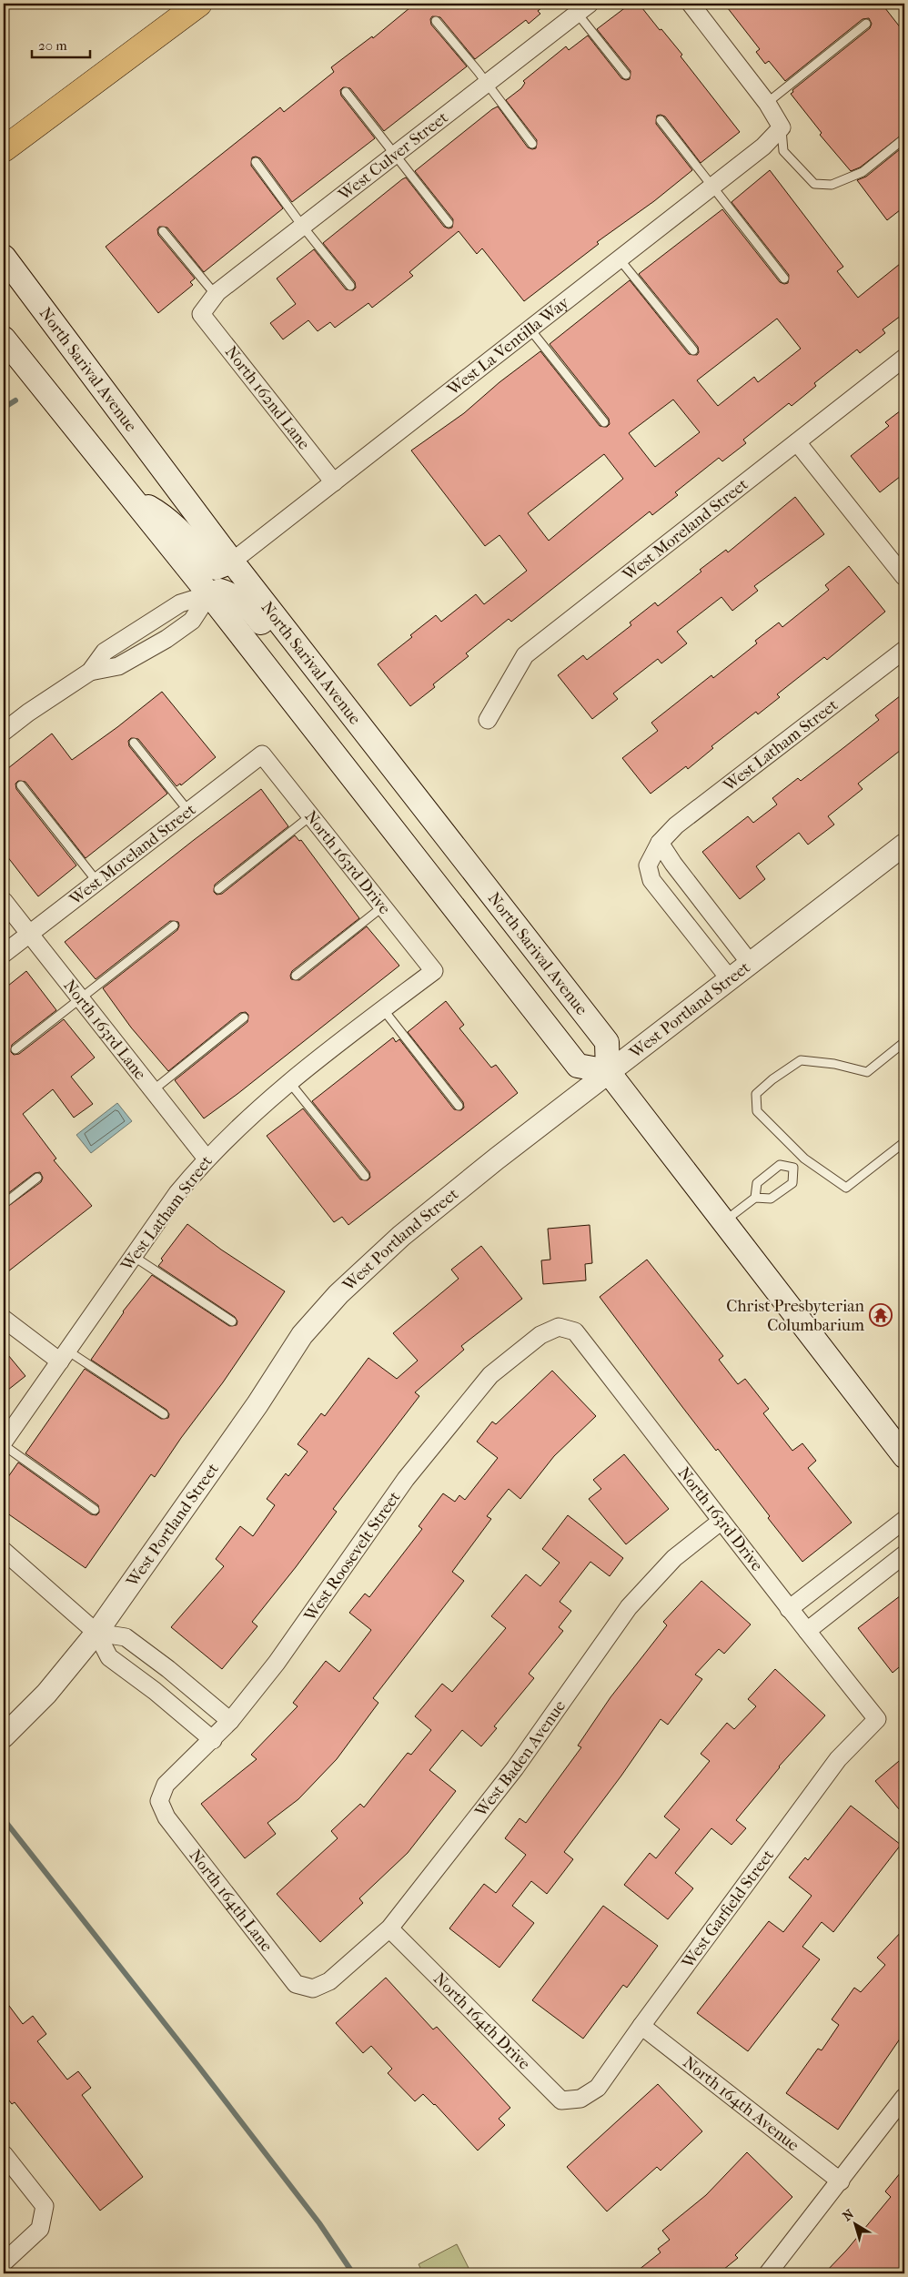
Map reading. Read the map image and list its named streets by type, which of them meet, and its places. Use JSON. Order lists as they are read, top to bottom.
{
  "streets": {
    "main road": ["North Sarival Avenue"],
    "street": [
      "West Culver Street",
      "West La Ventilla Way",
      "North 162nd Lane",
      "West Moreland Street",
      "West Latham Street",
      "North 163rd Drive",
      "West Portland Street",
      "North 163rd Lane",
      "West Roosevelt Street",
      "West Baden Avenue",
      "North 164th Lane",
      "West Garfield Street",
      "North 164th Drive",
      "North 164th Avenue"
    ]
  },
  "crossings": [
    ["West Culver Street", "North 162nd Lane"],
    ["West La Ventilla Way", "North Sarival Avenue"],
    ["West La Ventilla Way", "North 162nd Lane"],
    ["North Sarival Avenue", "West Portland Street"],
    ["West Moreland Street", "North 163rd Drive"],
    ["West Moreland Street", "North 163rd Lane"],
    ["West Latham Street", "North 163rd Drive"],
    ["West Latham Street", "North 163rd Lane"],
    ["North 163rd Drive", "West Roosevelt Street"],
    ["North 163rd Drive", "West Baden Avenue"],
    ["North 163rd Drive", "West Garfield Street"],
    ["West Roosevelt Street", "North 164th Lane"],
    ["West Baden Avenue", "North 164th Lane"],
    ["West Baden Avenue", "North 164th Drive"],
    ["West Garfield Street", "North 164th Drive"],
    ["West Garfield Street", "North 164th Avenue"]
  ],
  "places": {
    "temple": ["Christ Presbyterian Columbarium"]
  },
  "scale_bar": "20 m",
  "north": "top left"
}
